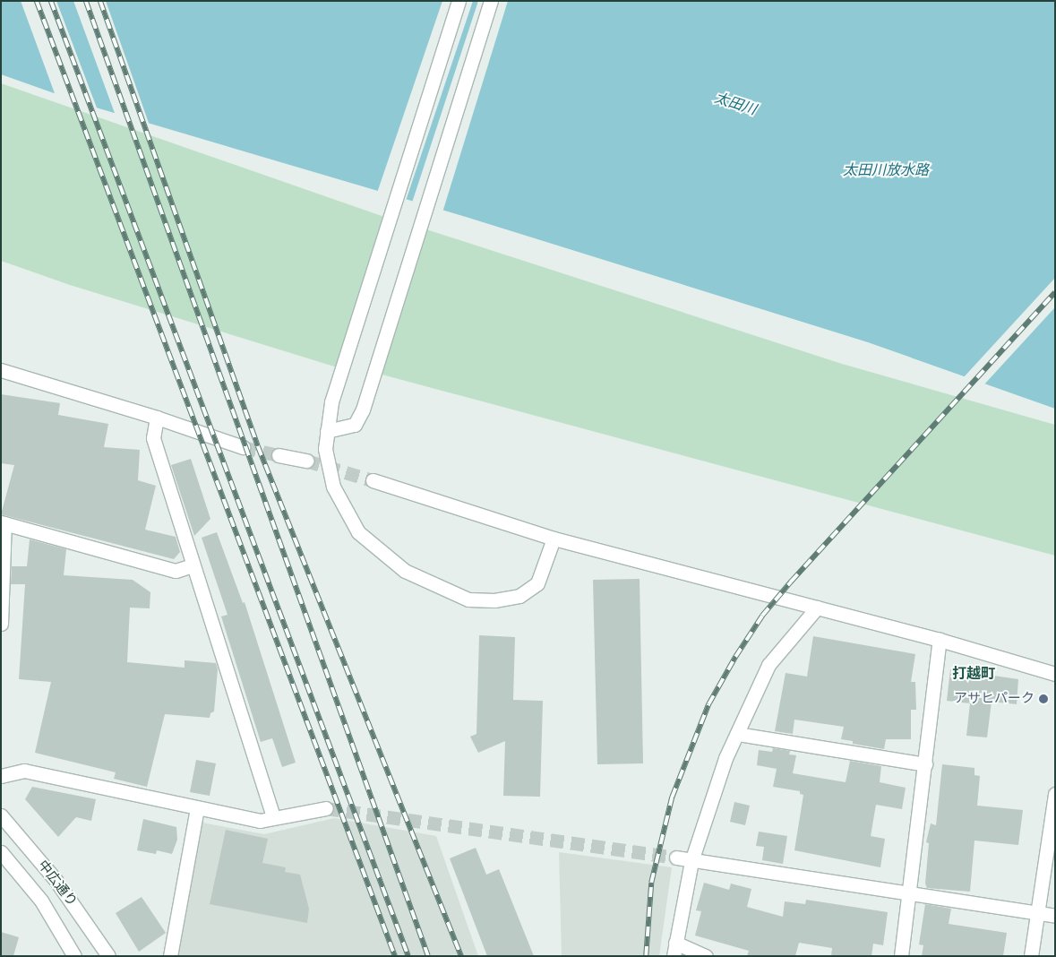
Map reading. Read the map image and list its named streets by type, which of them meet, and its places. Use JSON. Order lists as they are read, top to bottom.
{
  "streets": {
    "street": ["中広通り"]
  },
  "districts": ["打越町"],
  "water": ["太田川", "太田川放水路"],
  "places": ["アサヒパーク"]
}
